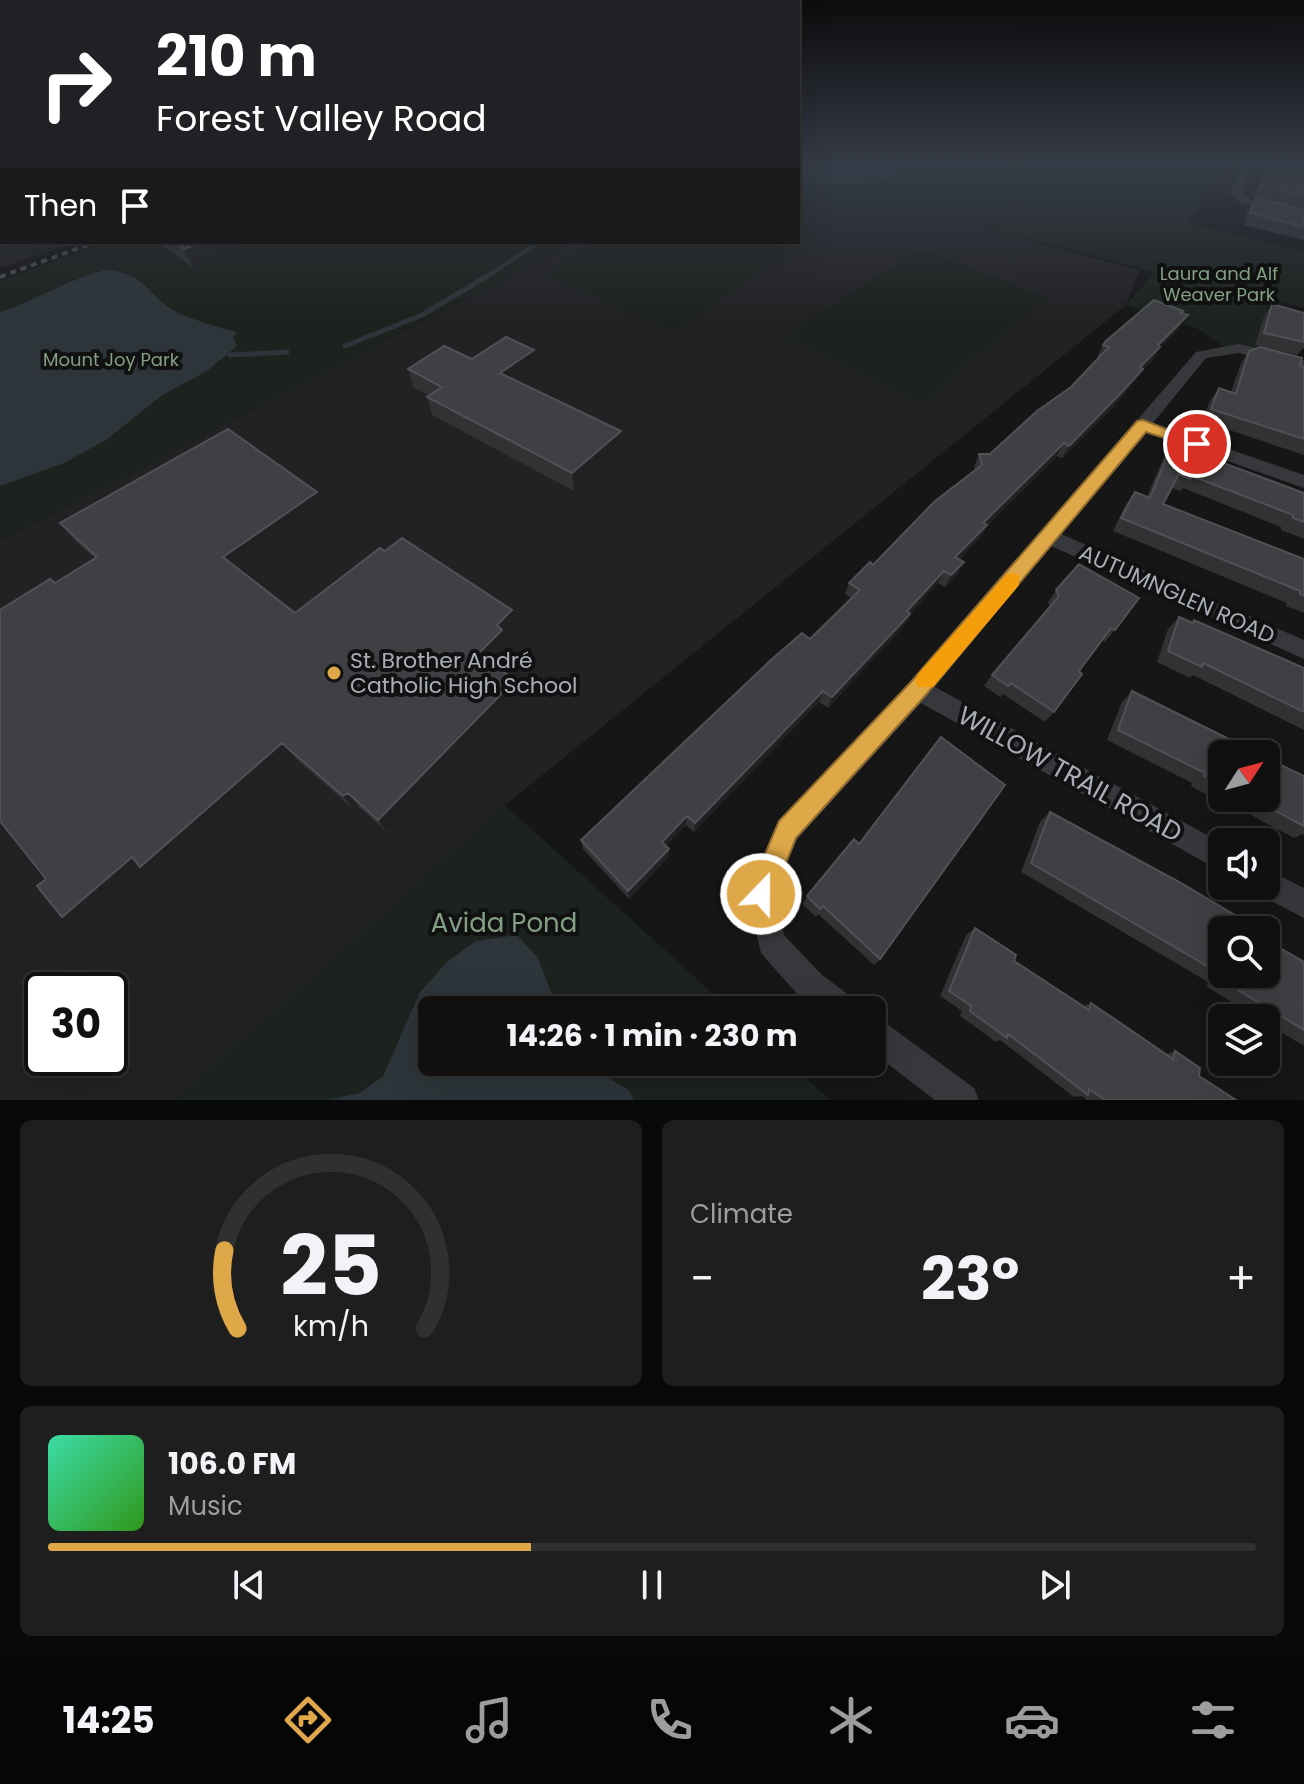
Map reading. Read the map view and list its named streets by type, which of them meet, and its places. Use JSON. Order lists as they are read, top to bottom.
{
  "streets": {
    "street": ["AUTUMNGLEN ROAD", "WILLOW TRAIL ROAD"]
  },
  "parks": ["Laura and Alf Weaver Park", "Mount Joy Park", "Avida Pond"],
  "places": ["St. Brother André Catholic High School"],
  "north": "top right",
  "page": {
    "turn": ["210 m", "Forest Valley Road"],
    "then": "Then",
    "limit": "30",
    "trip": "14:26 · 1 min · 230 m",
    "tile": "Climate",
    "heat": ["−", "23°", "+"],
    "song": ["106.0 FM", "Music"],
    "tabs": "14:25",
    "gauge": ["25", "km/h"]
  }
}
